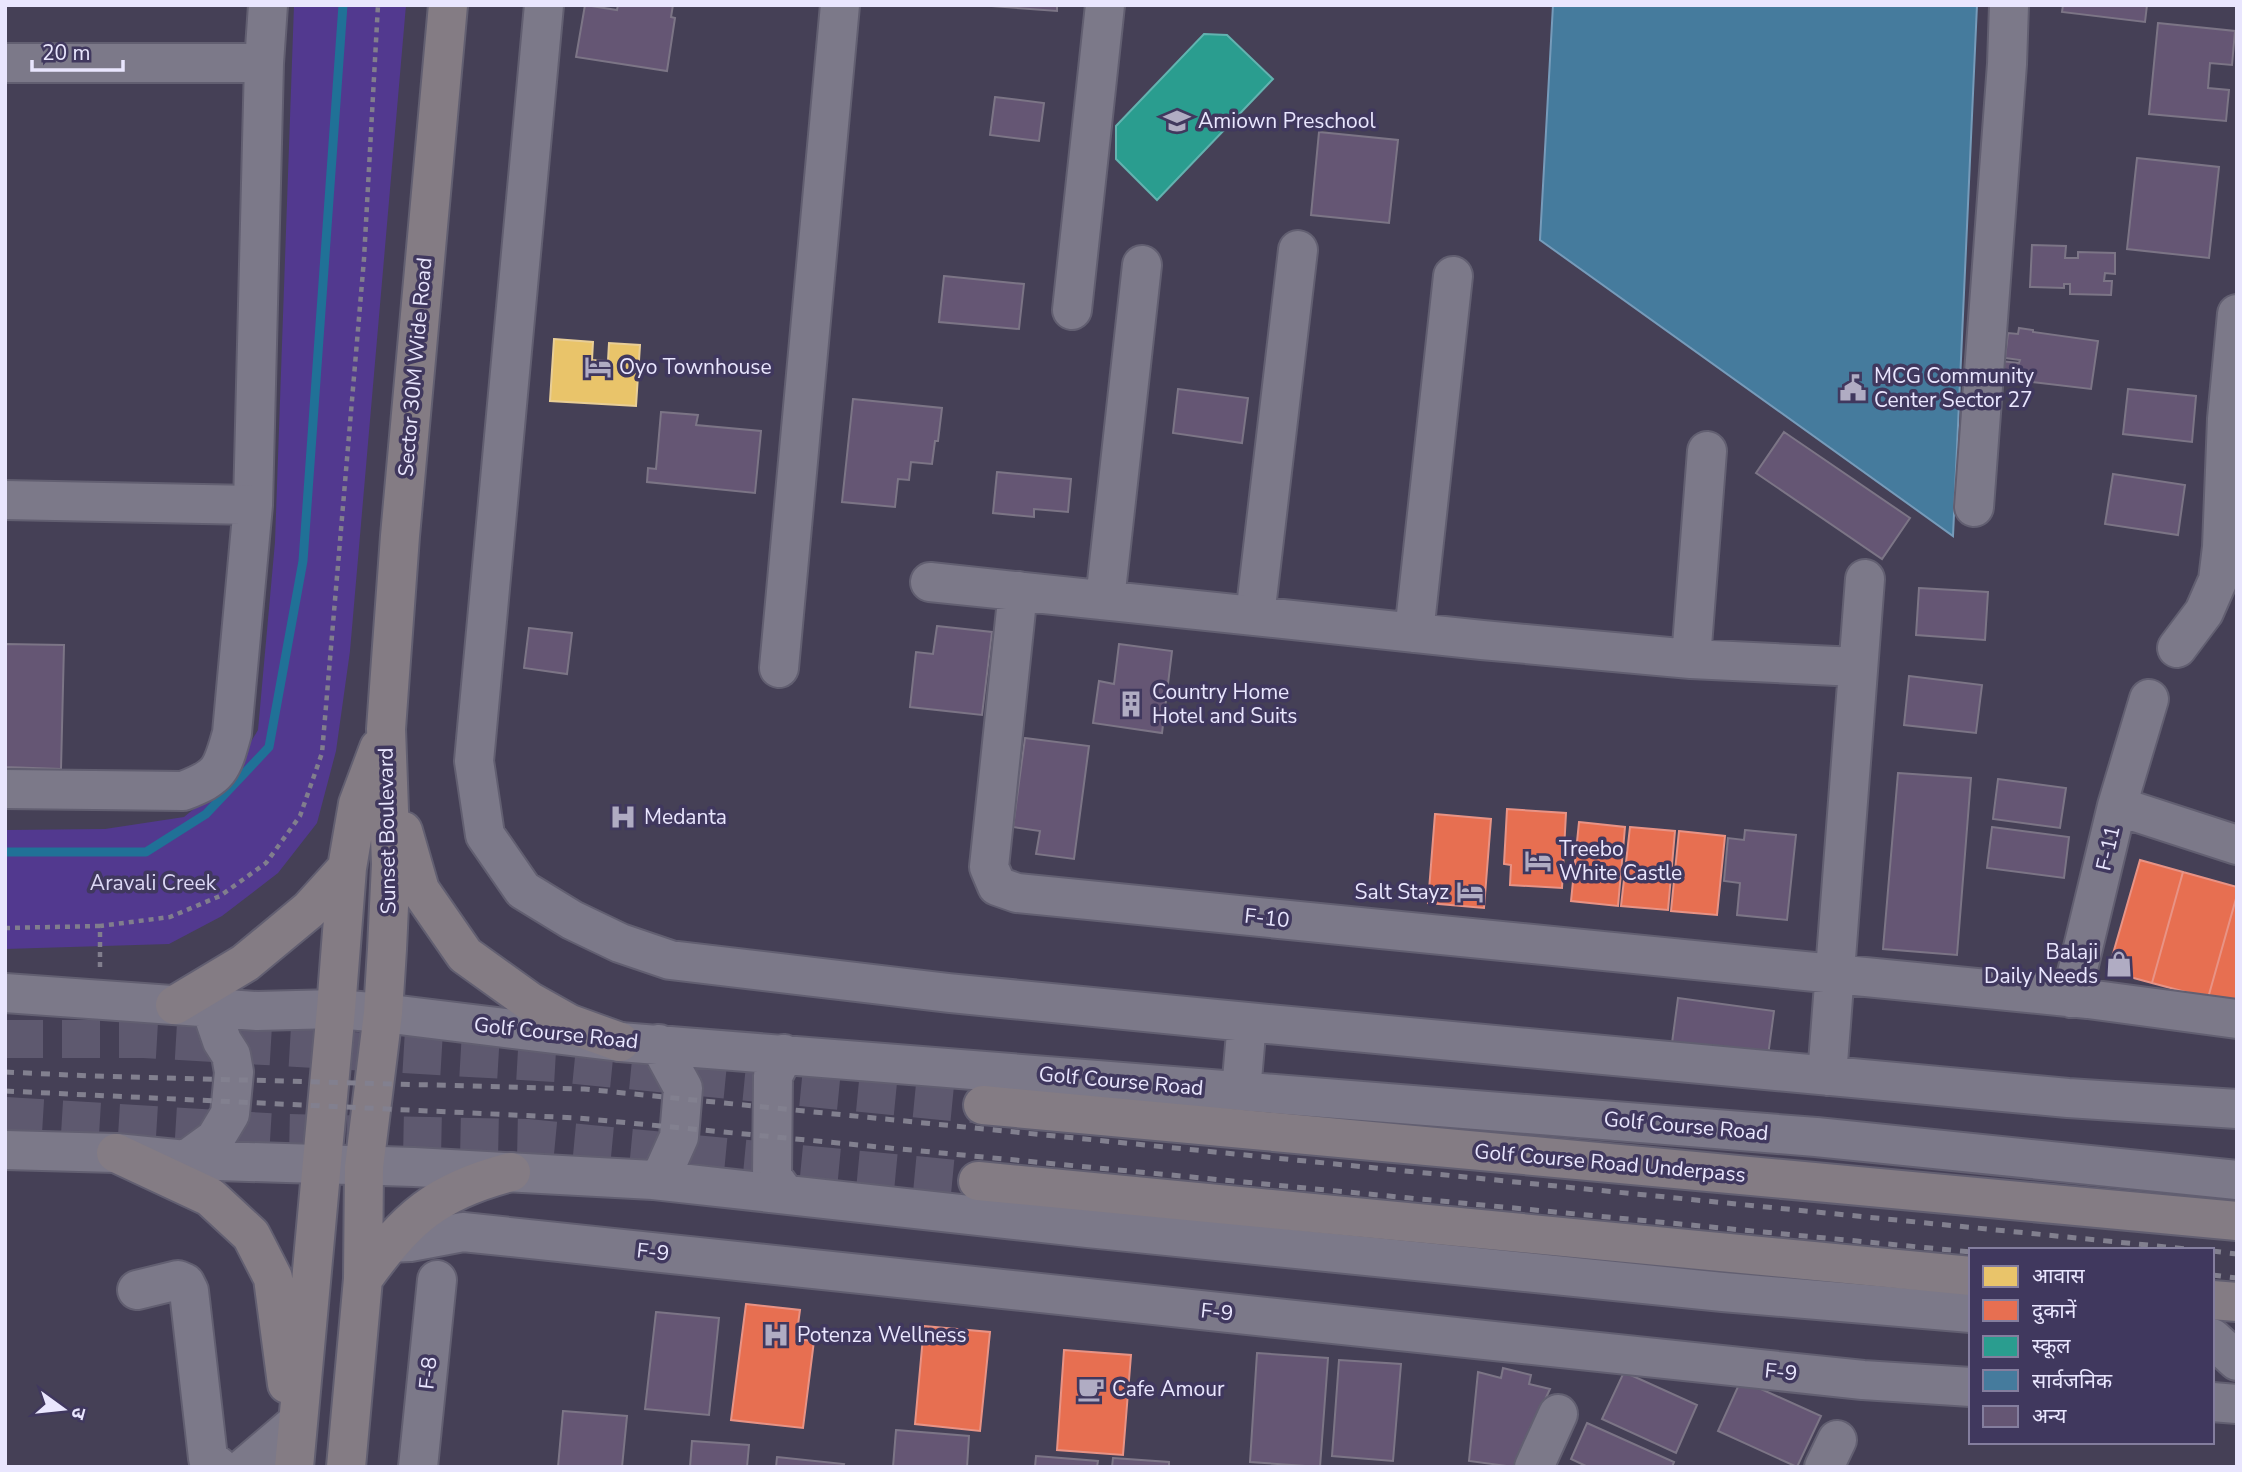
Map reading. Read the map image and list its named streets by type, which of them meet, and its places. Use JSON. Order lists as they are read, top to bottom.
{
  "streets": {
    "main road": ["Sector 30M Wide Road", "Sunset Boulevard", "Golf Course Road Underpass"],
    "street": [
      "F-11",
      "F-10",
      "Golf Course Road",
      "F-9",
      "F-8"
    ]
  },
  "crossings": [
    ["Sector 30M Wide Road", "Sunset Boulevard"],
    ["Sunset Boulevard", "Golf Course Road"]
  ],
  "parks": ["Aravali Creek"],
  "places": {
    "school or university": ["Amiown Preschool"],
    "hotel": ["Oyo Townhouse", "Treebo White Castle", "Salt Stayz"],
    "public building": ["MCG Community Center Sector 27"],
    "building": ["Country Home Hotel and Suits"],
    "hospital": ["Medanta", "Potenza Wellness"],
    "shop": ["Balaji Daily Needs"],
    "cafe": ["Cafe Amour"]
  },
  "legend": [
    "आवास",
    "दुकानें",
    "स्कूल",
    "सार्वजनिक",
    "अन्य"
  ],
  "scale_bar": "20 m",
  "north": "right"
}
